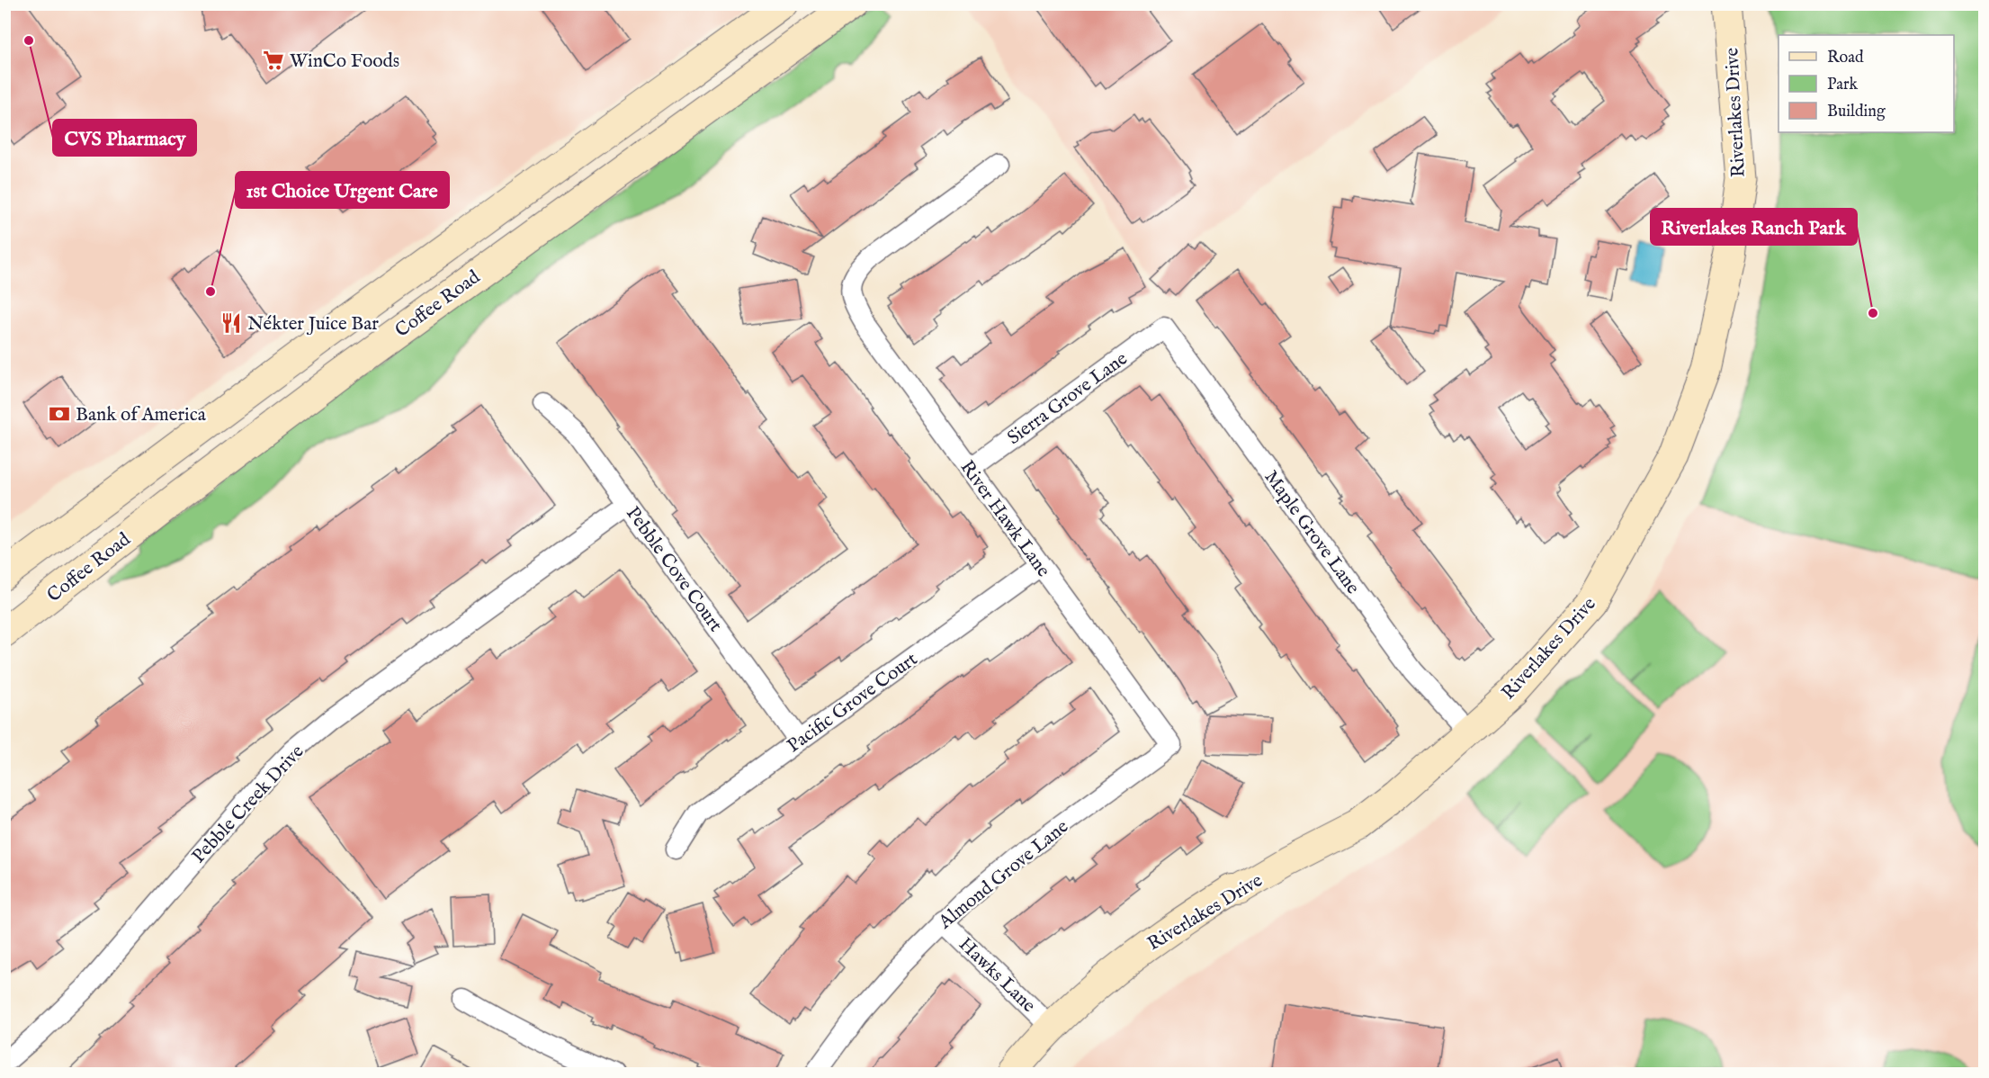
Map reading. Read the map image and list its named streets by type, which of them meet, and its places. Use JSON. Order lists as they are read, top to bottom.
{
  "streets": {
    "main road": ["Riverlakes Drive", "Coffee Road"],
    "street": [
      "Sierra Grove Lane",
      "River Hawk Lane",
      "Maple Grove Lane",
      "Pebble Cove Court",
      "Pacific Grove Court",
      "Pebble Creek Drive",
      "Almond Grove Lane",
      "Hawks Lane"
    ]
  },
  "crossings": [
    ["Riverlakes Drive", "Maple Grove Lane"],
    ["Riverlakes Drive", "Hawks Lane"],
    ["Sierra Grove Lane", "River Hawk Lane"],
    ["Sierra Grove Lane", "Maple Grove Lane"],
    ["River Hawk Lane", "Pacific Grove Court"],
    ["River Hawk Lane", "Almond Grove Lane"],
    ["Pebble Cove Court", "Pacific Grove Court"],
    ["Pebble Cove Court", "Pebble Creek Drive"],
    ["Almond Grove Lane", "Hawks Lane"]
  ],
  "places": {
    "other": ["CVS Pharmacy", "1st Choice Urgent Care", "Riverlakes Ranch Park"],
    "supermarket": ["WinCo Foods"],
    "restaurant": ["Nékter Juice Bar"],
    "bank": ["Bank of America"]
  },
  "legend": ["Road", "Park", "Building"]
}
